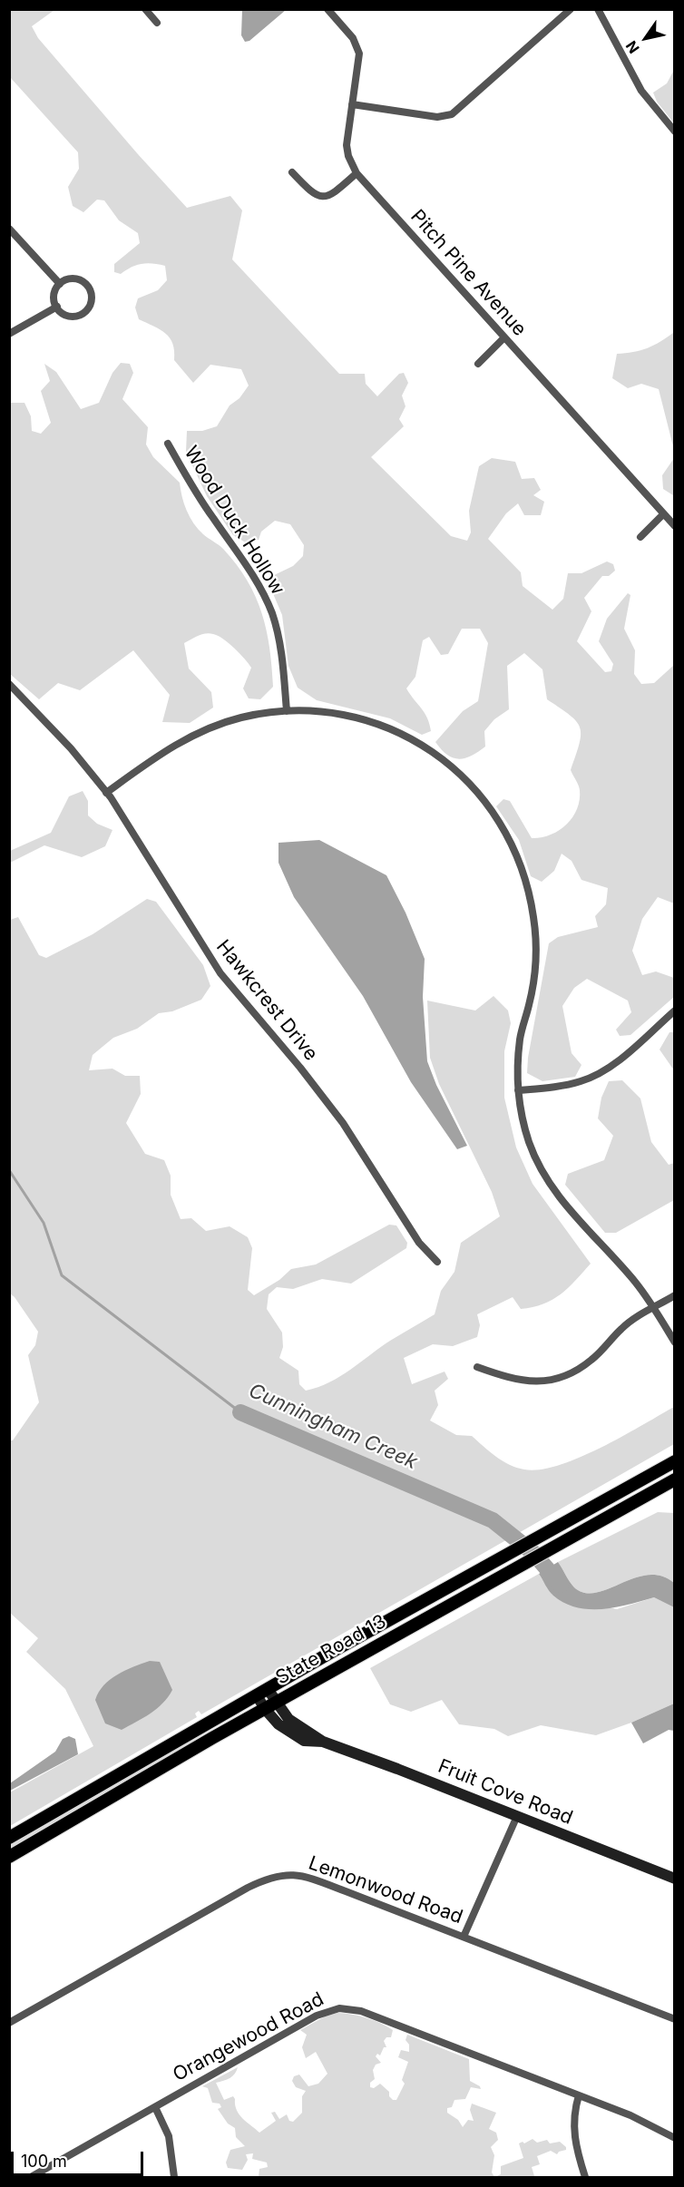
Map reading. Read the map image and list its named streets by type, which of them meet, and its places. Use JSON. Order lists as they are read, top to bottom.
{
  "streets": {
    "main road": ["State Road 13"],
    "street": [
      "Pitch Pine Avenue",
      "Wood Duck Hollow",
      "Hawkcrest Drive",
      "Fruit Cove Road",
      "Lemonwood Road",
      "Orangewood Road"
    ]
  },
  "crossings": [
    ["State Road 13", "Fruit Cove Road"]
  ],
  "water": ["Cunningham Creek"],
  "scale_bar": "100 m",
  "north": "bottom left"
}
